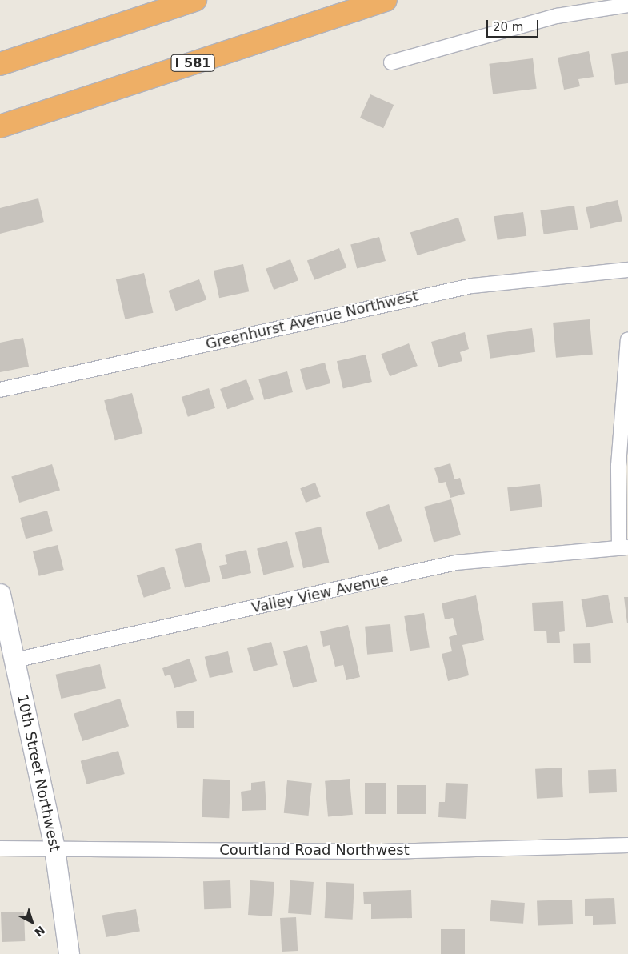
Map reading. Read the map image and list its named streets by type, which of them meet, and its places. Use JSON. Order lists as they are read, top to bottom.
{
  "streets": {
    "highway": ["I 581"],
    "main road": ["10th Street Northwest"],
    "street": ["Greenhurst Avenue Northwest", "Valley View Avenue", "Courtland Road Northwest"]
  },
  "crossings": [
    ["Valley View Avenue", "10th Street Northwest"],
    ["10th Street Northwest", "Courtland Road Northwest"]
  ],
  "scale_bar": "20 m",
  "north": "bottom right"
}
